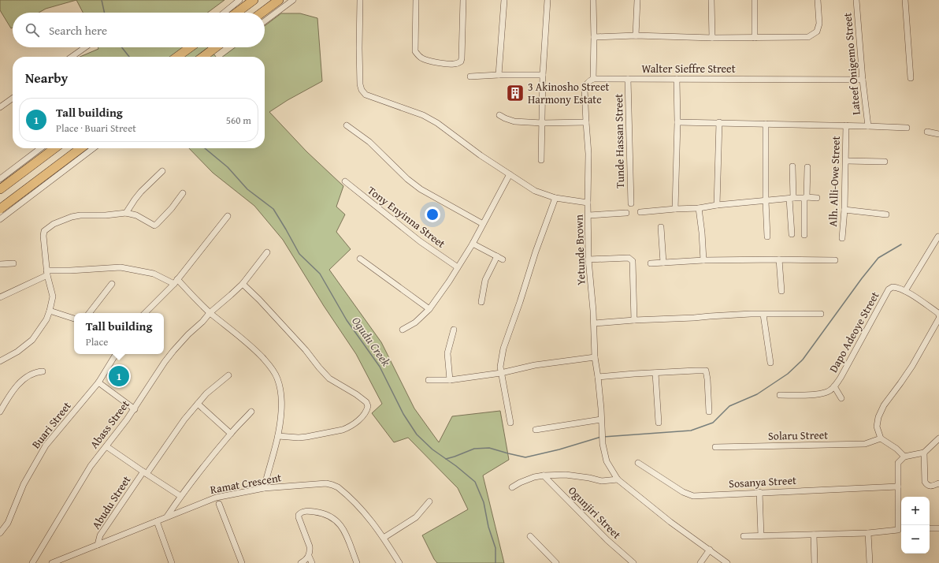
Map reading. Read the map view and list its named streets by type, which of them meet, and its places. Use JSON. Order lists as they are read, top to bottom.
{
  "streets": {
    "street": [
      "Lateef Onigemo Street",
      "Walter Sieffre Street",
      "Tunde Hassan Street",
      "Alh. Alli-Owe Street",
      "Tony Enyinna Street",
      "Yetunde Brown",
      "Dapo Adeoye Street",
      "Abass Street",
      "Buari Street",
      "Solaru Street",
      "Sosanya Street",
      "Ramat Crescent",
      "Abudu Street",
      "Ogunjiri Street"
    ]
  },
  "crossings": [
    ["Lateef Onigemo Street", "Walter Sieffre Street"],
    ["Walter Sieffre Street", "Tunde Hassan Street"],
    ["Walter Sieffre Street", "Yetunde Brown"],
    ["Ramat Crescent", "Abudu Street"]
  ],
  "water": ["Ogudu Creek"],
  "places": {
    "building": ["3 Akinosho Street Harmony Estate"]
  },
  "page": {
    "search": "Search here",
    "heading": "Nearby",
    "list": [
      {
        "mark": "1",
        "name": "Tall building",
        "note": "Place · Buari Street",
        "value": "560 m"
      }
    ],
    "popup": ["Tall building", "Place"],
    "pins": "1",
    "map_buttons": ["+", "−"]
  }
}
